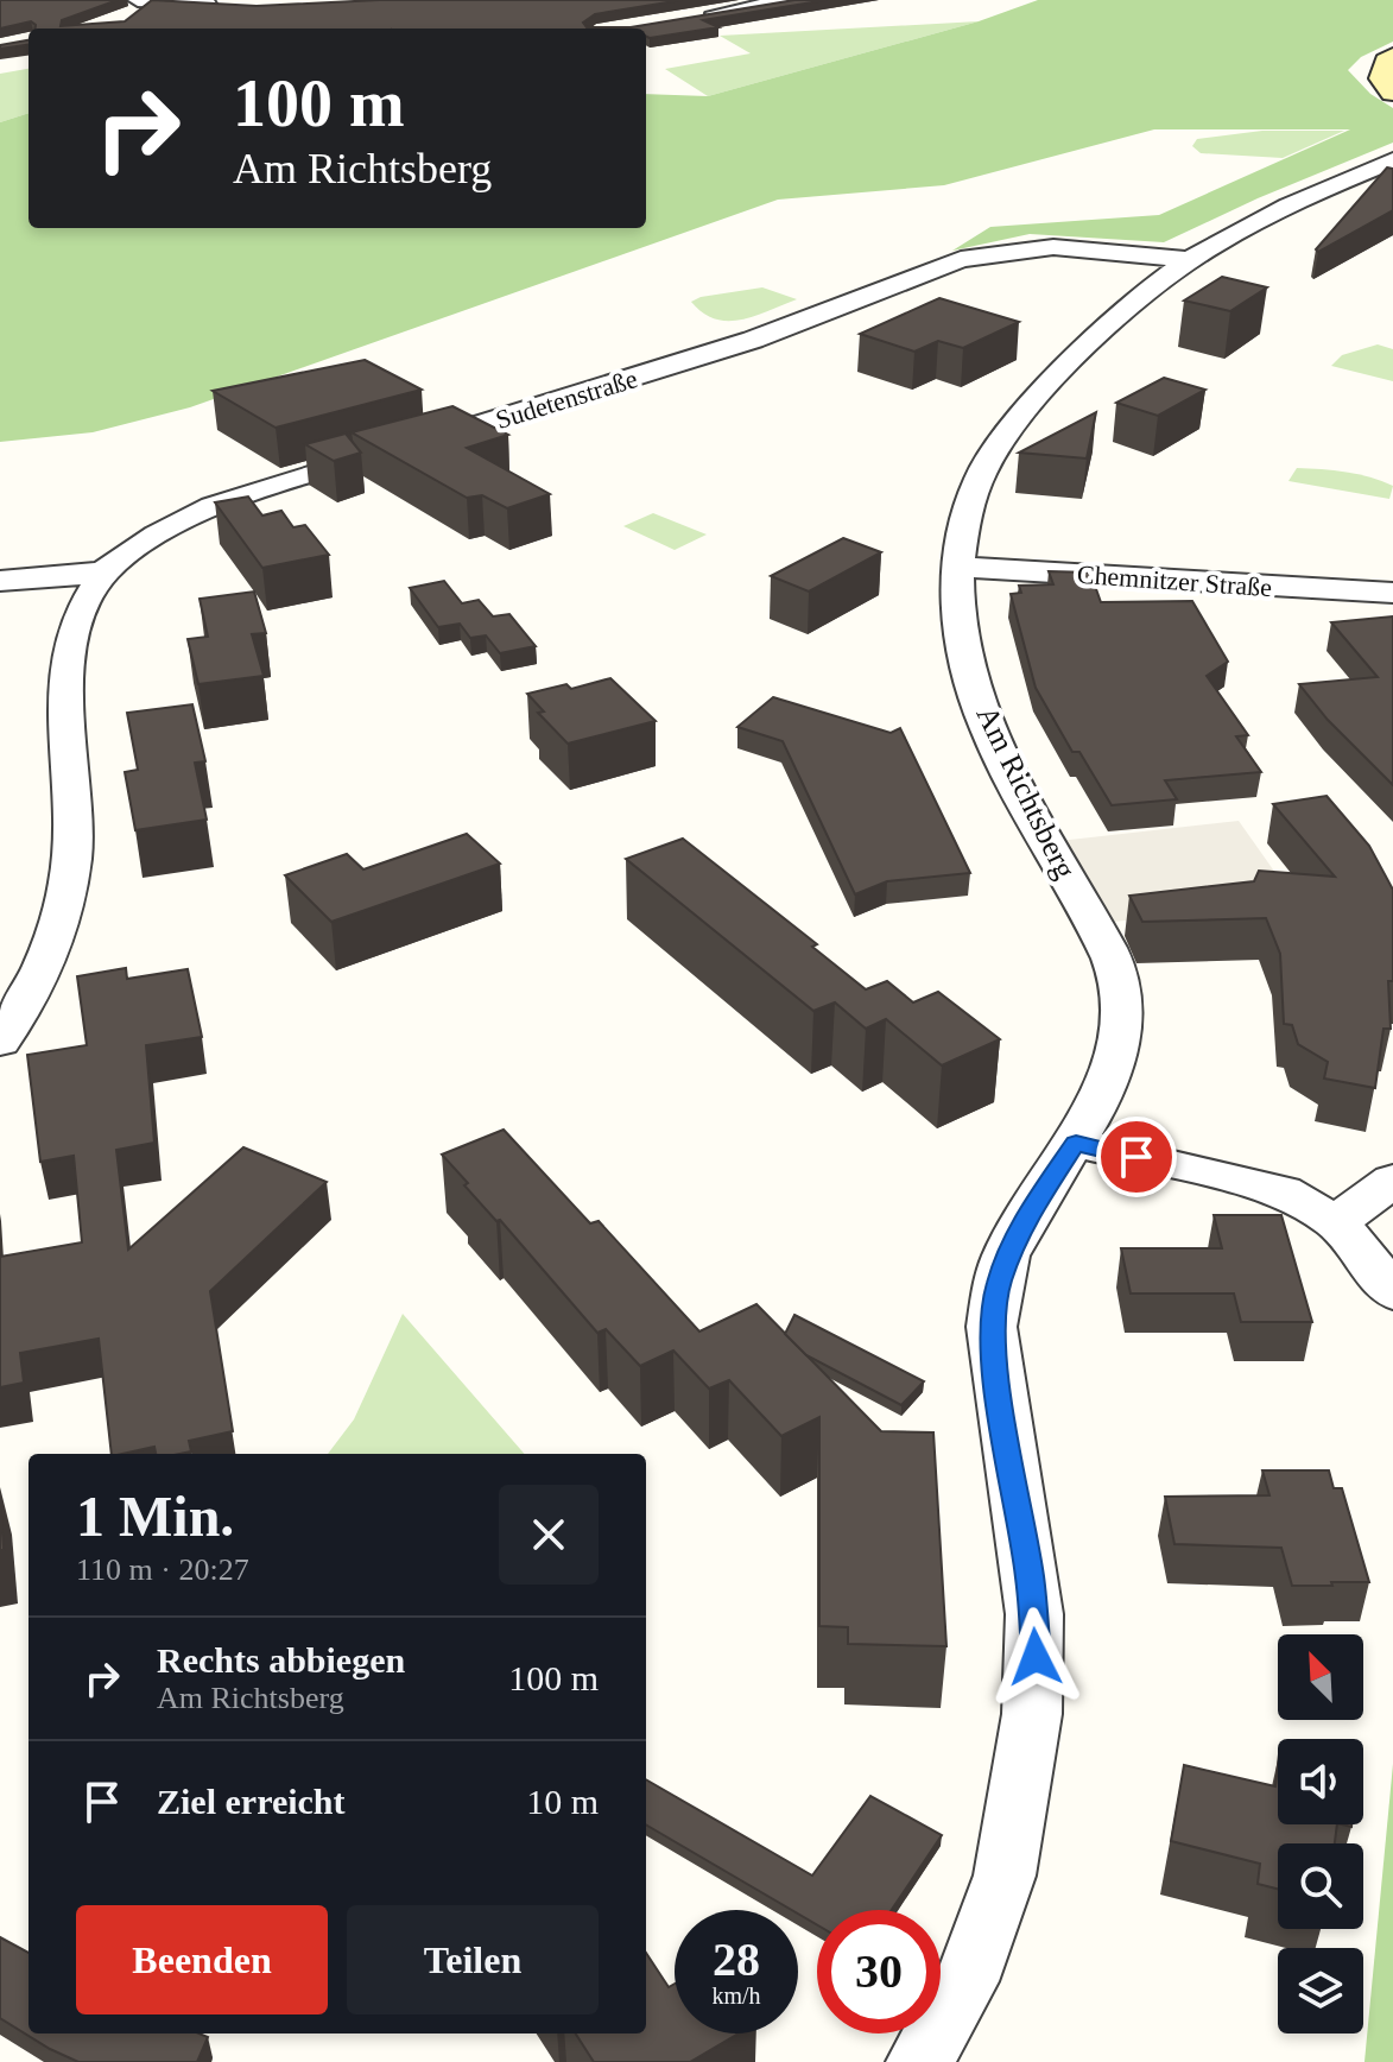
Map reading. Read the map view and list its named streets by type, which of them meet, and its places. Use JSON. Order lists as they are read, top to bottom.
{
  "streets": {
    "street": ["Sudetenstraße", "Chemnitzer Straße", "Am Richtsberg"]
  },
  "crossings": [
    ["Sudetenstraße", "Am Richtsberg"],
    ["Chemnitzer Straße", "Am Richtsberg"]
  ],
  "north": "top left",
  "page": {
    "turn": ["100 m", "Am Richtsberg"],
    "heading": ["1 Min.", "110 m · 20:27"],
    "list": [
      {
        "name": "Rechts abbiegen",
        "note": "Am Richtsberg",
        "value": "100 m"
      },
      {
        "name": "Ziel erreicht",
        "value": "10 m"
      }
    ],
    "buttons": ["Beenden", "Teilen"],
    "speed": "28 km/h",
    "limit": "30"
  }
}
